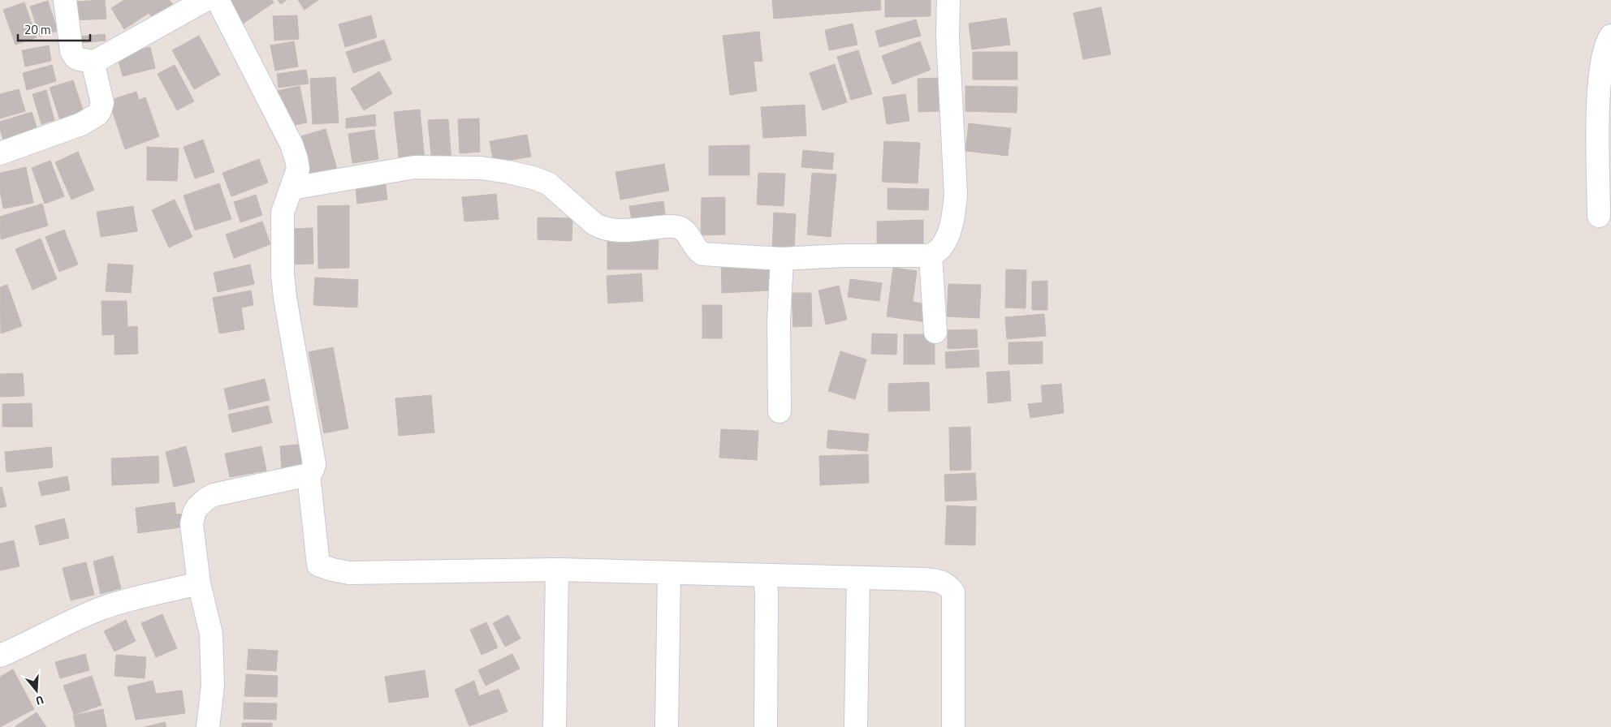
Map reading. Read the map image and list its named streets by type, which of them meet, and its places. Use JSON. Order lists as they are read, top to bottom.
{
  "scale_bar": "20 m",
  "north": "bottom"
}
